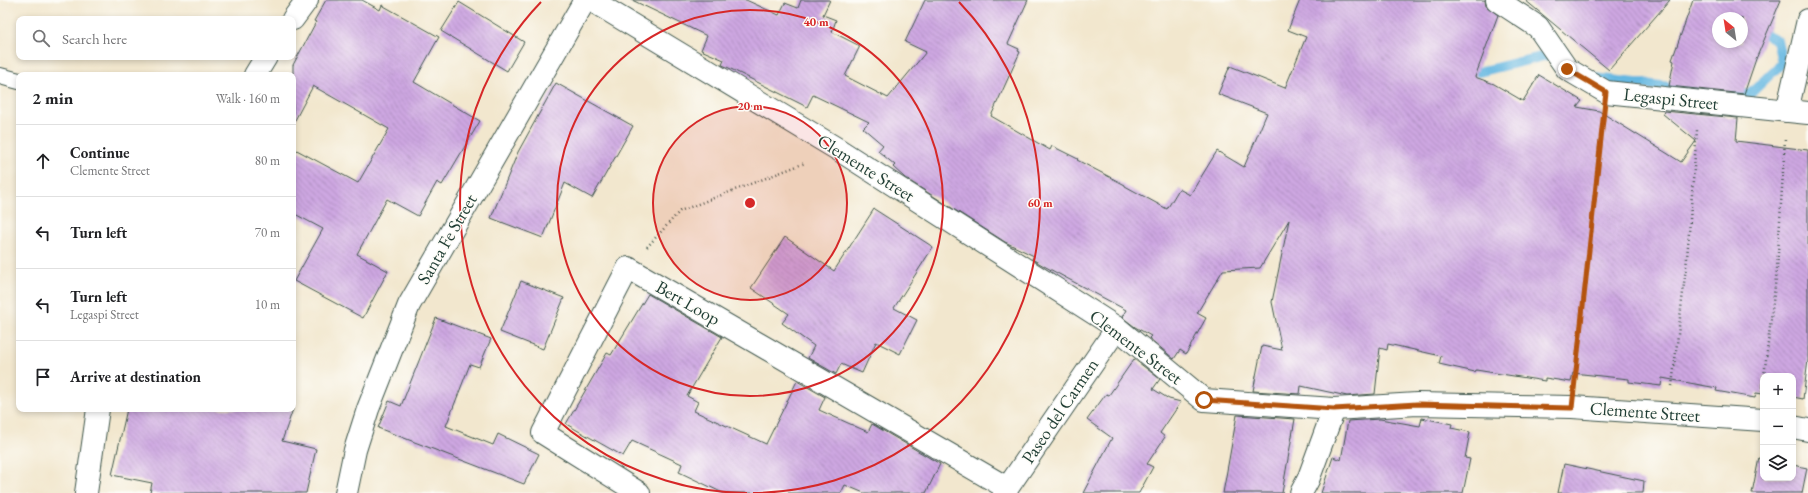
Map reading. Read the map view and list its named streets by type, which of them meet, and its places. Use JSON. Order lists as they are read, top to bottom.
{
  "streets": {
    "street": [
      "Legaspi Street",
      "Clemente Street",
      "Santa Fe Street",
      "Bert Loop",
      "Paseo del Carmen"
    ]
  },
  "crossings": [
    ["Clemente Street", "Paseo del Carmen"],
    ["Bert Loop", "Paseo del Carmen"]
  ],
  "north": "top left",
  "page": {
    "search": "Search here",
    "heading": ["2 min", "Walk · 160 m"],
    "list": [
      ["Continue", "Clemente Street", "80 m"],
      ["Turn left", "70 m"],
      ["Turn left", "Legaspi Street", "10 m"],
      "Arrive at destination"
    ],
    "map_buttons": ["+", "−"]
  },
  "rings": ["40 m", "20 m", "60 m"]
}
